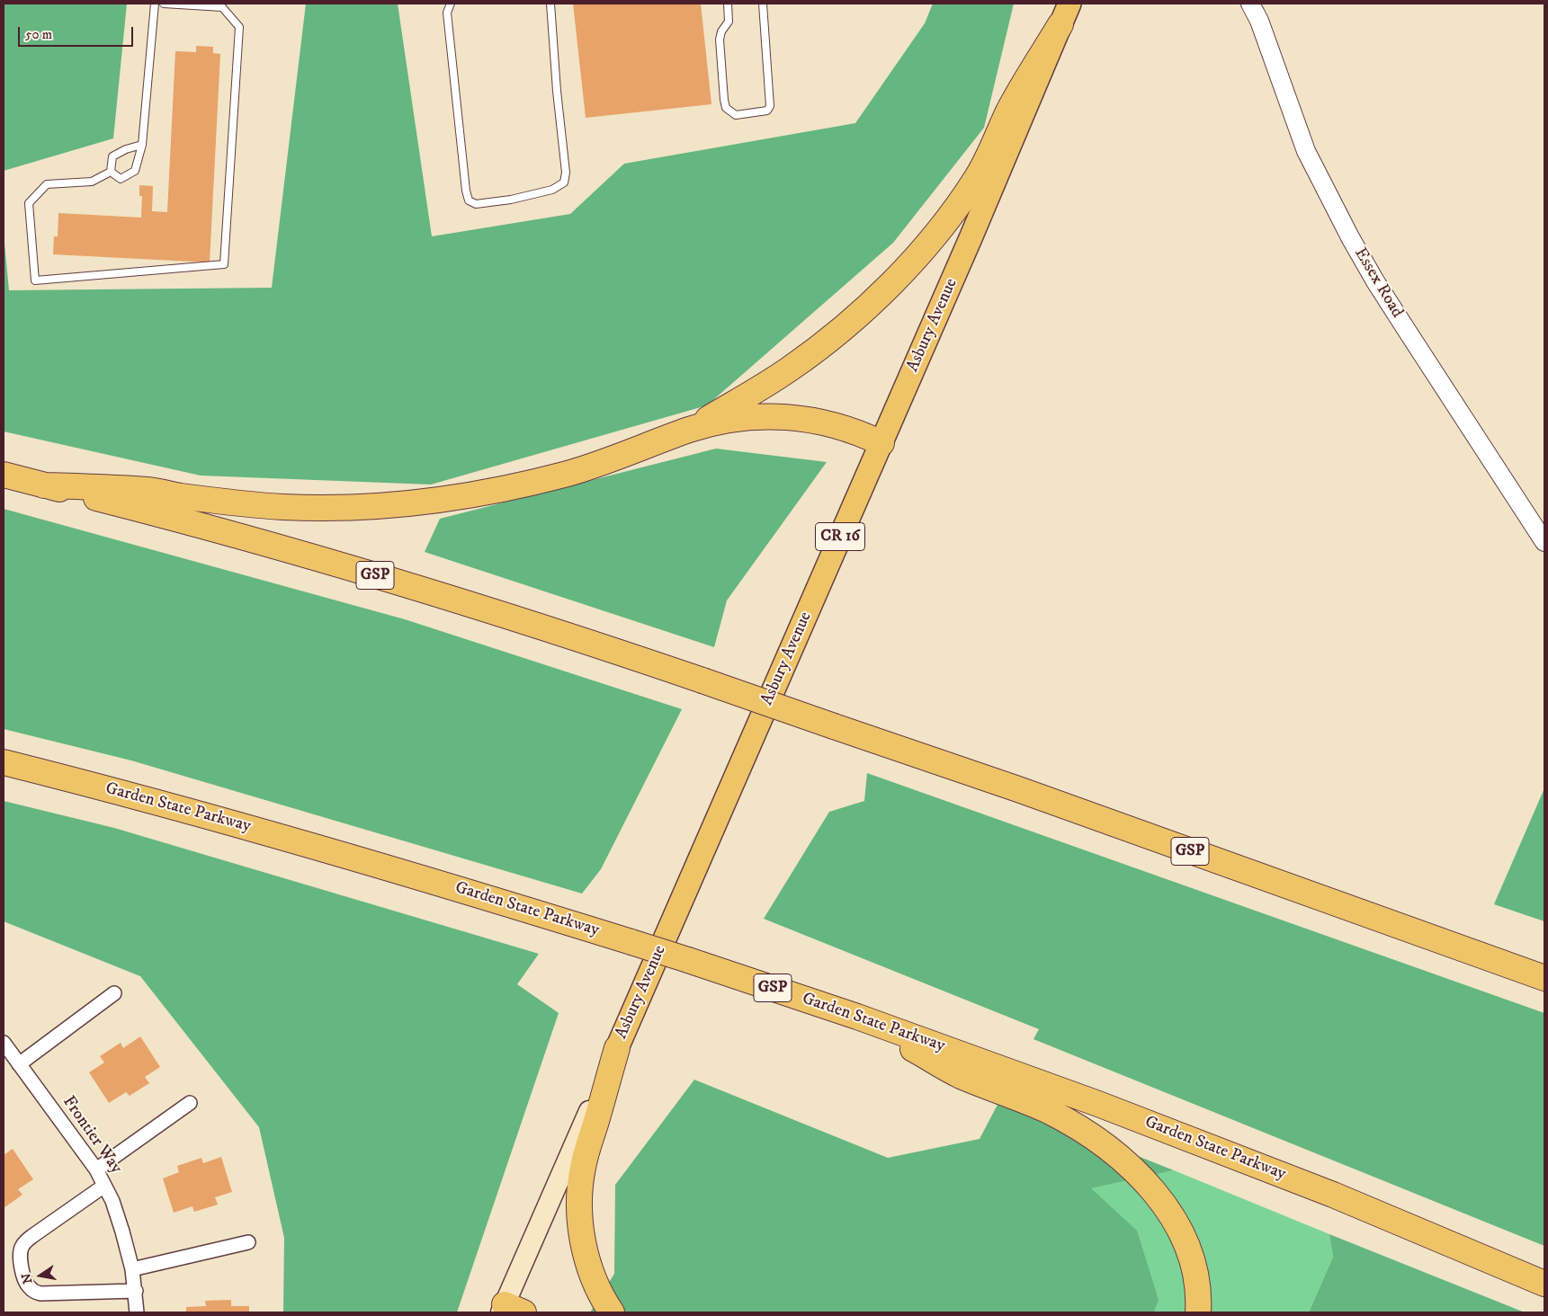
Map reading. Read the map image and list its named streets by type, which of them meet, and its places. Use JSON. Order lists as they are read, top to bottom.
{
  "streets": {
    "highway": ["GSP", "Garden State Parkway"],
    "main road": ["Asbury Avenue", "CR 16"],
    "street": ["Essex Road", "Frontier Way"]
  },
  "scale_bar": "50 m",
  "north": "left"
}
